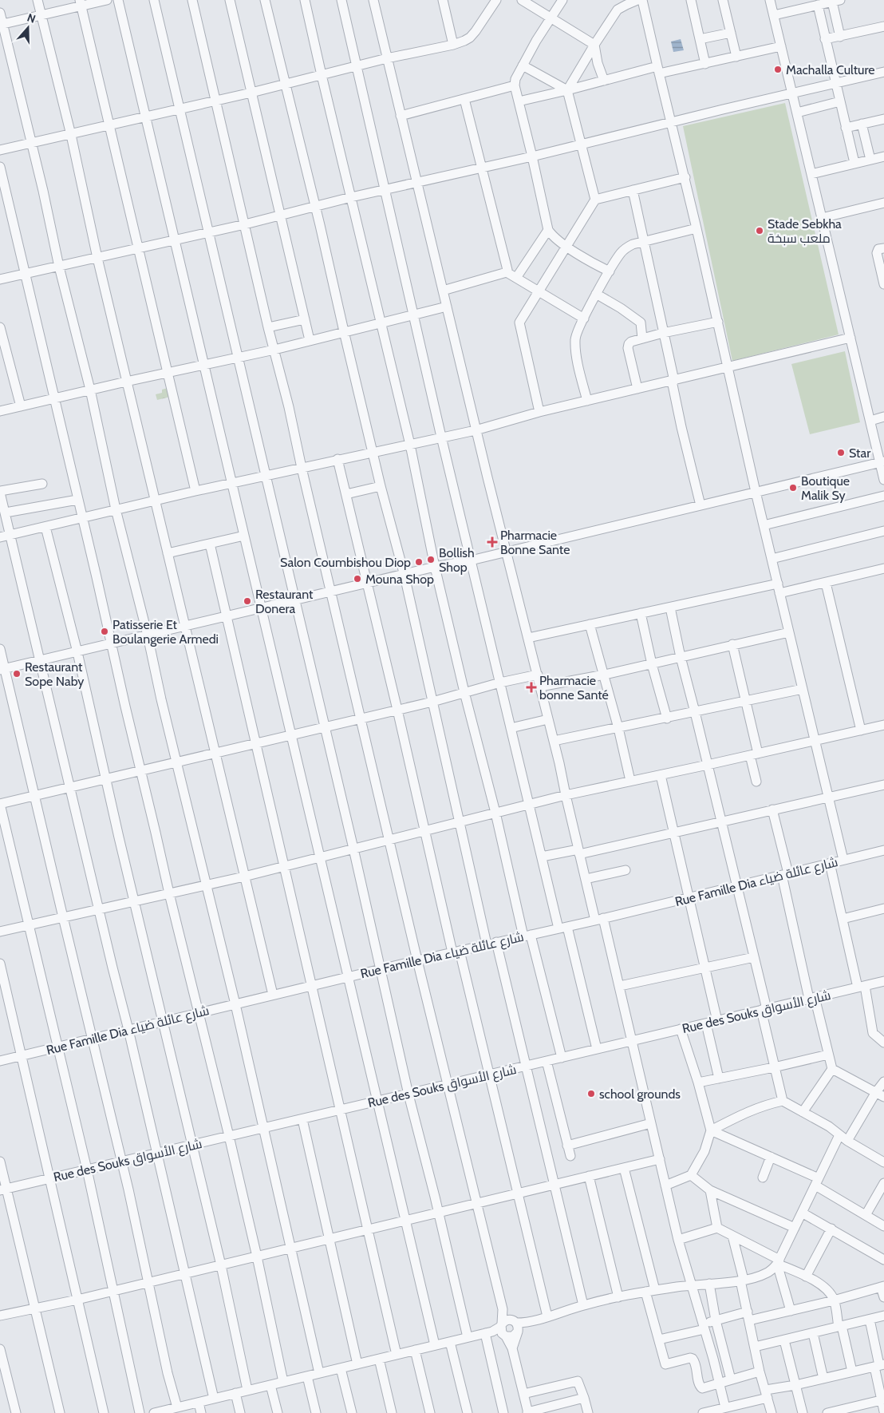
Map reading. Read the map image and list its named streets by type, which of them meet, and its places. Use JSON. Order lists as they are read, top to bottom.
{
  "streets": {
    "street": ["Rue Famille Dia شارع عائلة ضياء", "Rue des Souks شارع الأسواق"]
  },
  "places": {
    "other": [
      "Machalla Culture",
      "Stade Sebkha ملعب سبخة",
      "Star",
      "Boutique Malik Sy",
      "Bollish Shop",
      "Salon Coumbishou Diop",
      "Mouna Shop",
      "Restaurant Donera",
      "Patisserie Et Boulangerie Armedi",
      "Restaurant Sope Naby",
      "school grounds"
    ],
    "health": ["Pharmacie Bonne Sante", "Pharmacie bonne Santé"]
  },
  "north": "top"
}
